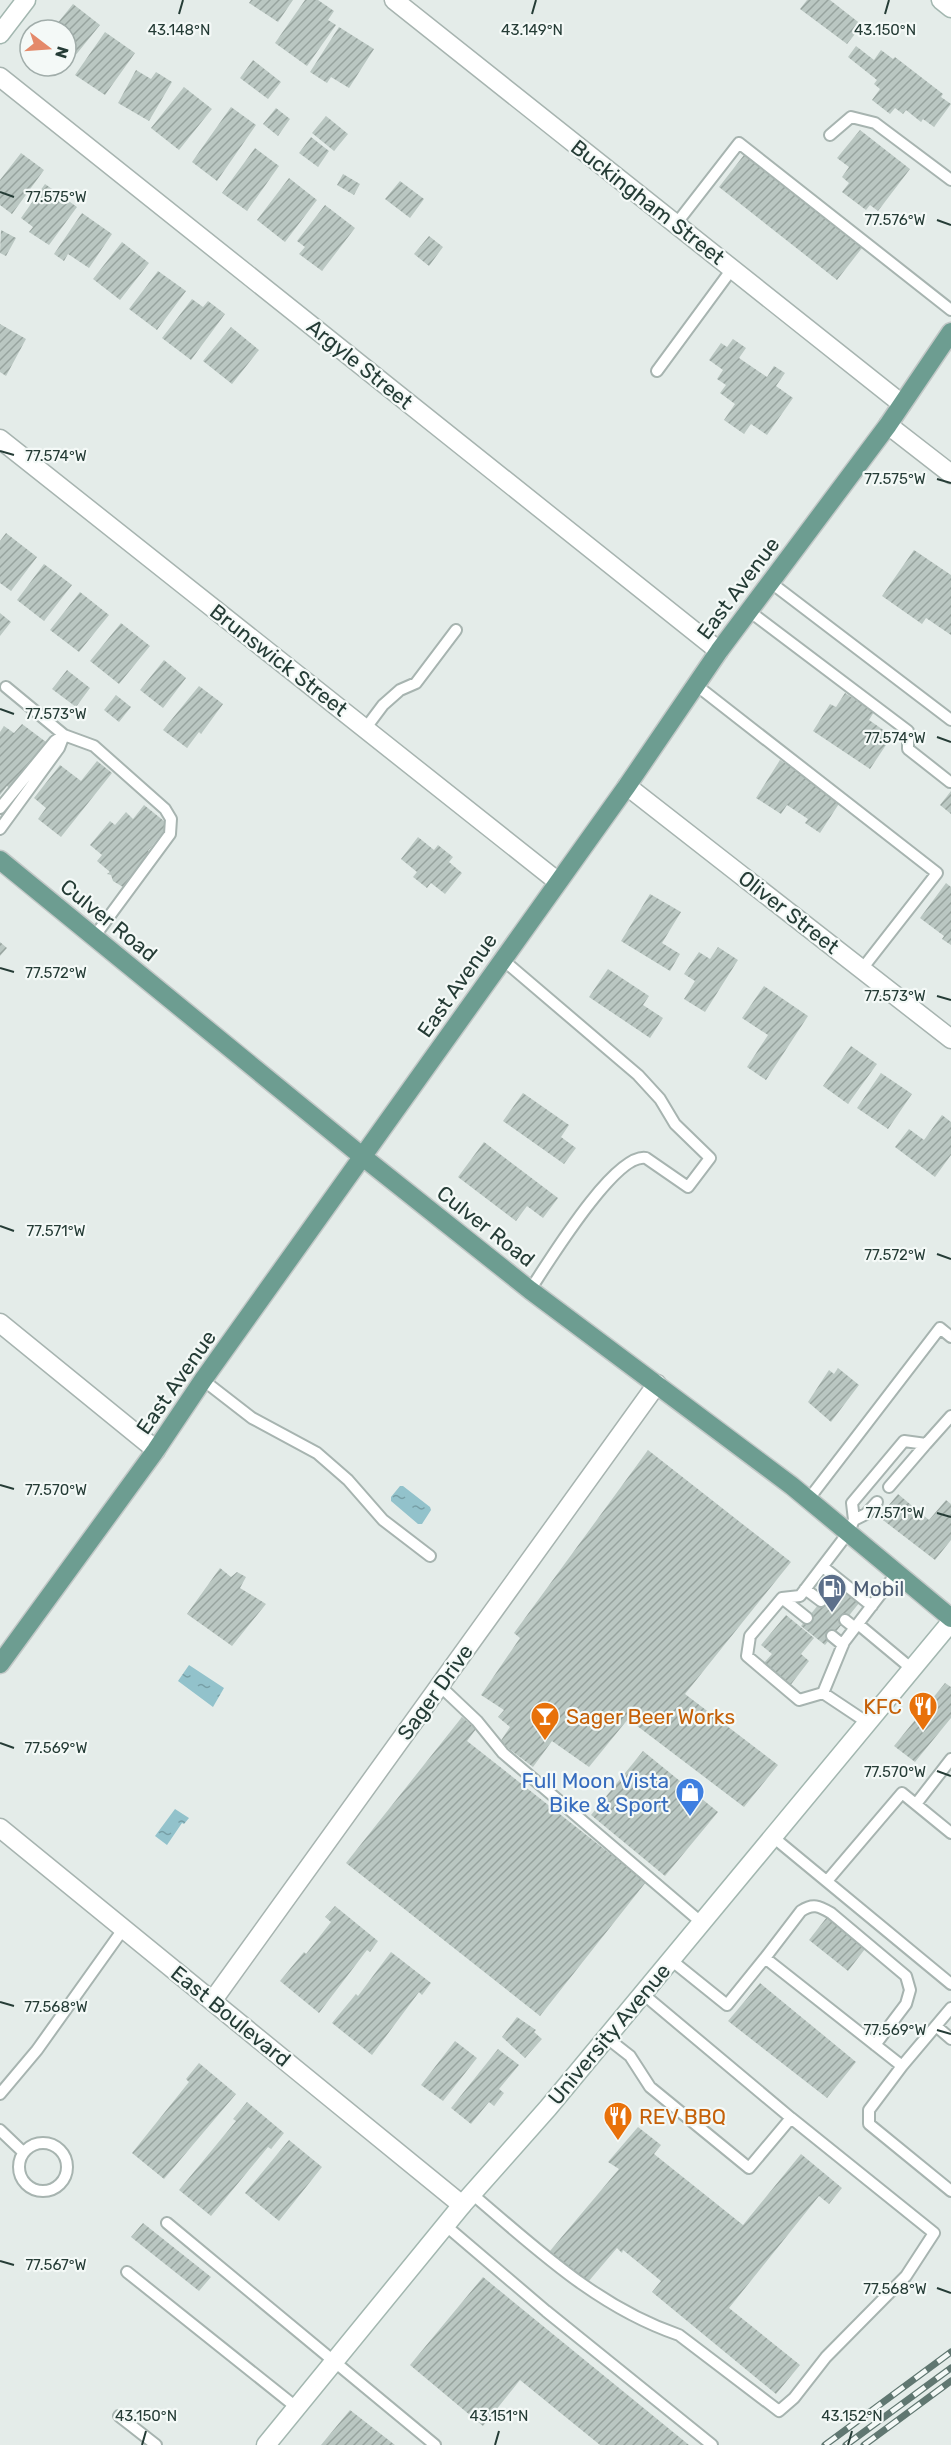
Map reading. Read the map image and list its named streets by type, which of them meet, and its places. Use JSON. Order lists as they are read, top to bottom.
{
  "streets": {
    "main road": ["East Avenue", "Culver Road"],
    "street": [
      "Buckingham Street",
      "Argyle Street",
      "Brunswick Street",
      "Oliver Street",
      "Sager Drive",
      "East Boulevard",
      "University Avenue"
    ]
  },
  "crossings": [
    ["Buckingham Street", "East Avenue"],
    ["Argyle Street", "East Avenue"],
    ["East Avenue", "Brunswick Street"],
    ["East Avenue", "Oliver Street"],
    ["East Avenue", "Culver Road"],
    ["Culver Road", "Sager Drive"],
    ["Culver Road", "University Avenue"],
    ["Sager Drive", "East Boulevard"],
    ["East Boulevard", "University Avenue"]
  ],
  "places": {
    "fuel station": ["Mobil"],
    "restaurant": ["KFC", "REV BBQ"],
    "bar": ["Sager Beer Works"],
    "shop": ["Full Moon Vista Bike & Sport"]
  },
  "north": "right",
  "coordinates": [
    "43.148°N",
    "43.149°N",
    "43.150°N",
    "77.575°W",
    "77.576°W",
    "77.574°W",
    "77.573°W",
    "77.572°W",
    "77.571°W",
    "77.570°W",
    "77.569°W",
    "77.568°W",
    "77.567°W",
    "43.151°N",
    "43.152°N"
  ]
}
